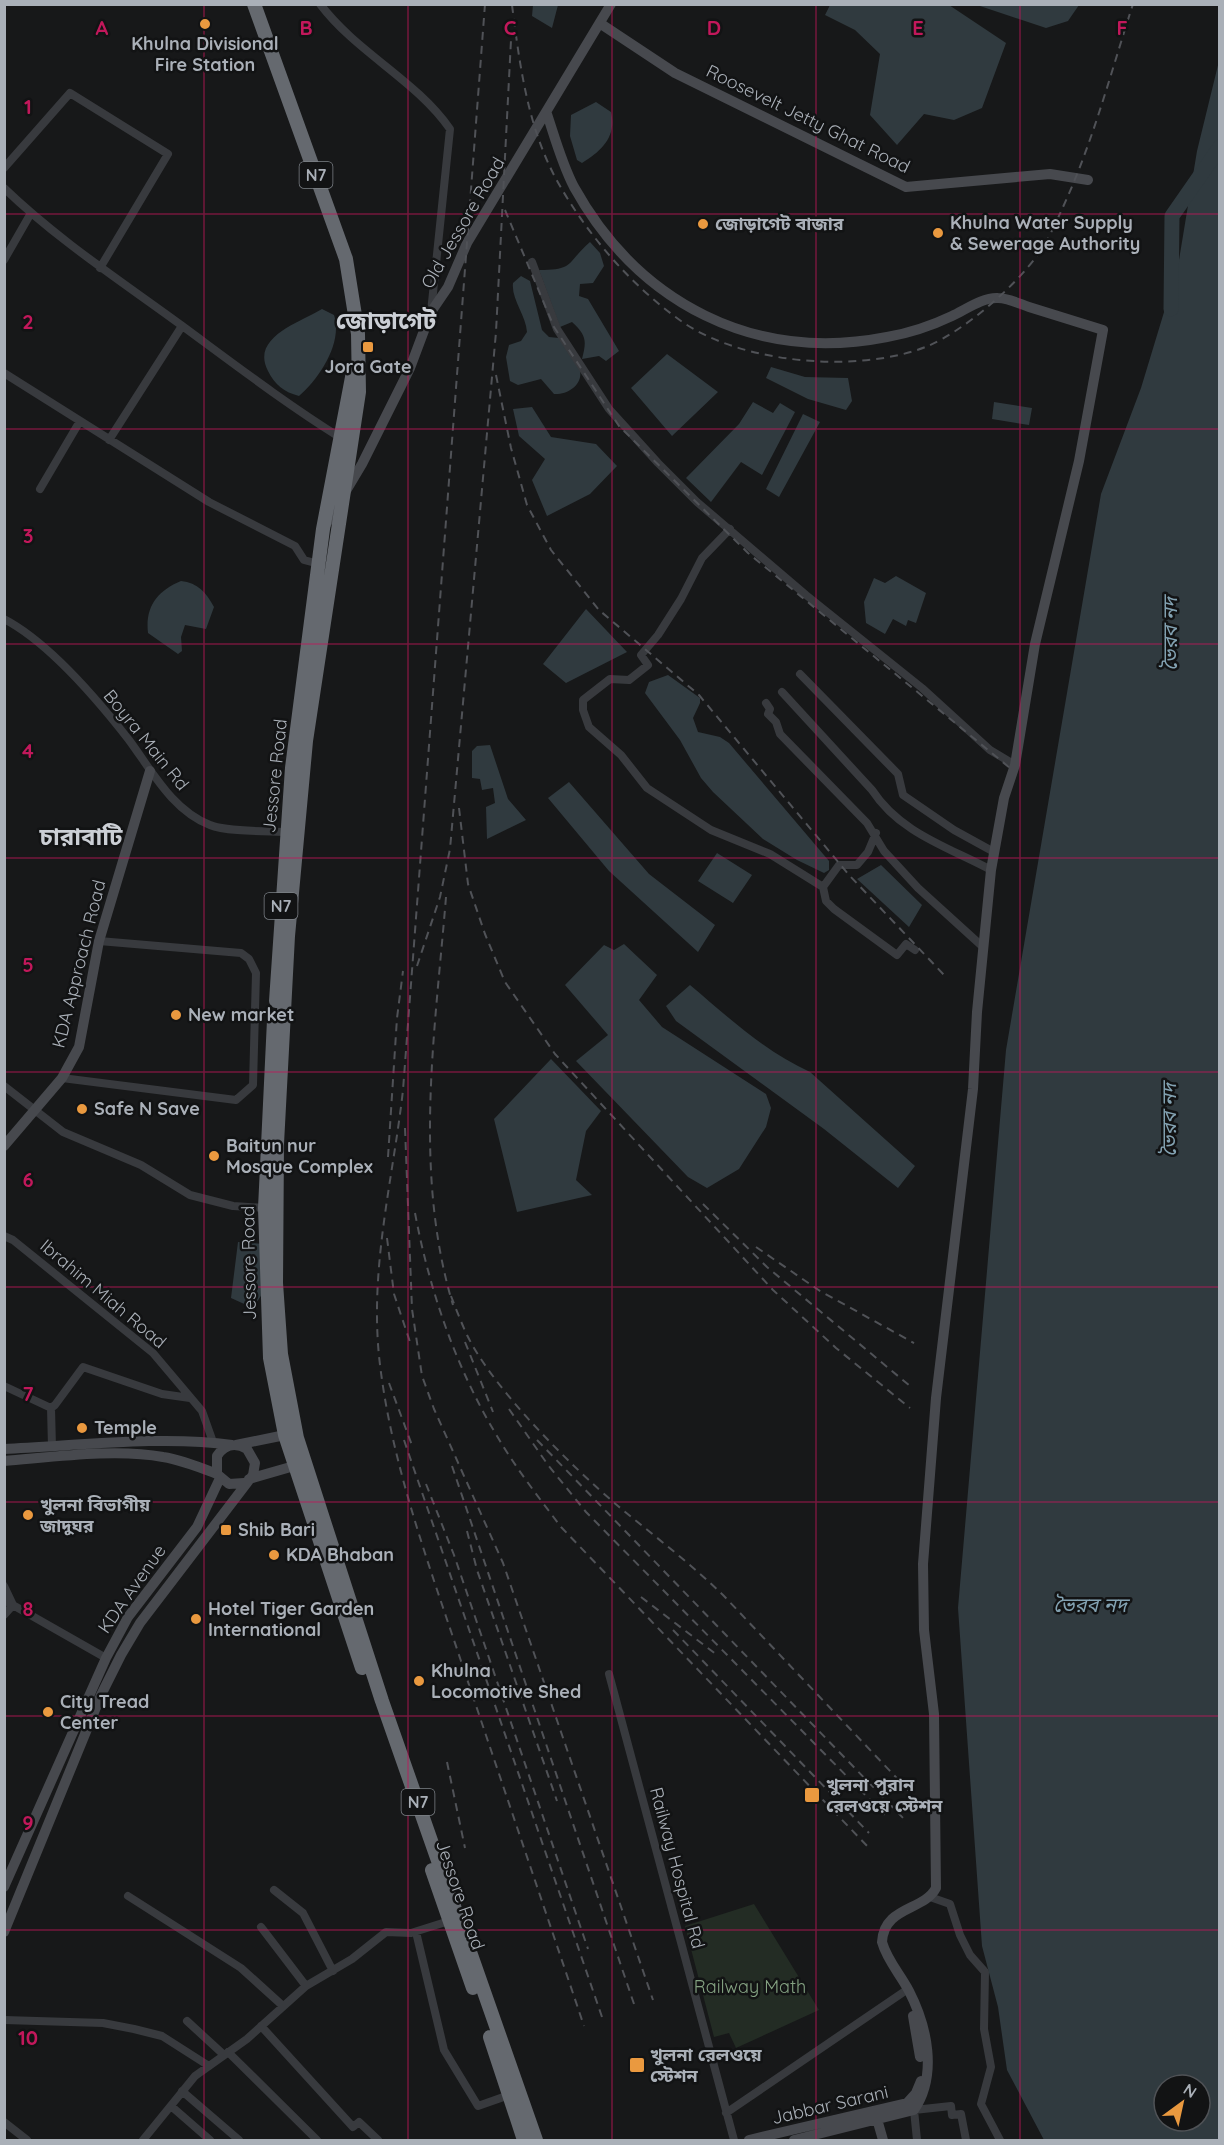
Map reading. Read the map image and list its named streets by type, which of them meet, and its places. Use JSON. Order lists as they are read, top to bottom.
{
  "streets": {
    "highway": ["N7", "Jessore Road"],
    "street": [
      "Roosevelt Jetty Ghat Road",
      "Old Jessore Road",
      "Boyra Main Rd",
      "KDA Approach Road",
      "Ibrahim Miah Road",
      "KDA Avenue",
      "Railway Hospital Rd",
      "Jabbar Sarani"
    ]
  },
  "crossings": [
    ["Roosevelt Jetty Ghat Road", "Old Jessore Road"],
    ["N7", "Jessore Road"],
    ["Old Jessore Road", "Jessore Road"],
    ["Boyra Main Rd", "Jessore Road"],
    ["Boyra Main Rd", "KDA Approach Road"]
  ],
  "districts": ["জোড়াগেট", "চারাবাটি"],
  "water": ["ভৈরব নদ"],
  "parks": ["Railway Math"],
  "places": {
    "other": [
      "Khulna Divisional Fire Station",
      "জোড়াগেট বাজার",
      "Khulna Water Supply & Sewerage Authority",
      "New market",
      "Safe N Save",
      "Baitun nur Mosque Complex",
      "Temple",
      "খুলনা বিভাগীয় জাদুঘর",
      "KDA Bhaban",
      "Hotel Tiger Garden International",
      "Khulna Locomotive Shed",
      "City Tread Center"
    ],
    "transit": [
      "Jora Gate",
      "Shib Bari",
      "খুলনা পুরান রেলওয়ে স্টেশন",
      "খুলনা রেলওয়ে স্টেশন"
    ]
  },
  "north": "top right",
  "grid": {
    "columns": [
      "A",
      "B",
      "C",
      "D",
      "E",
      "F"
    ],
    "rows": [
      "1",
      "2",
      "3",
      "4",
      "5",
      "6",
      "7",
      "8",
      "9",
      "10"
    ]
  }
}
